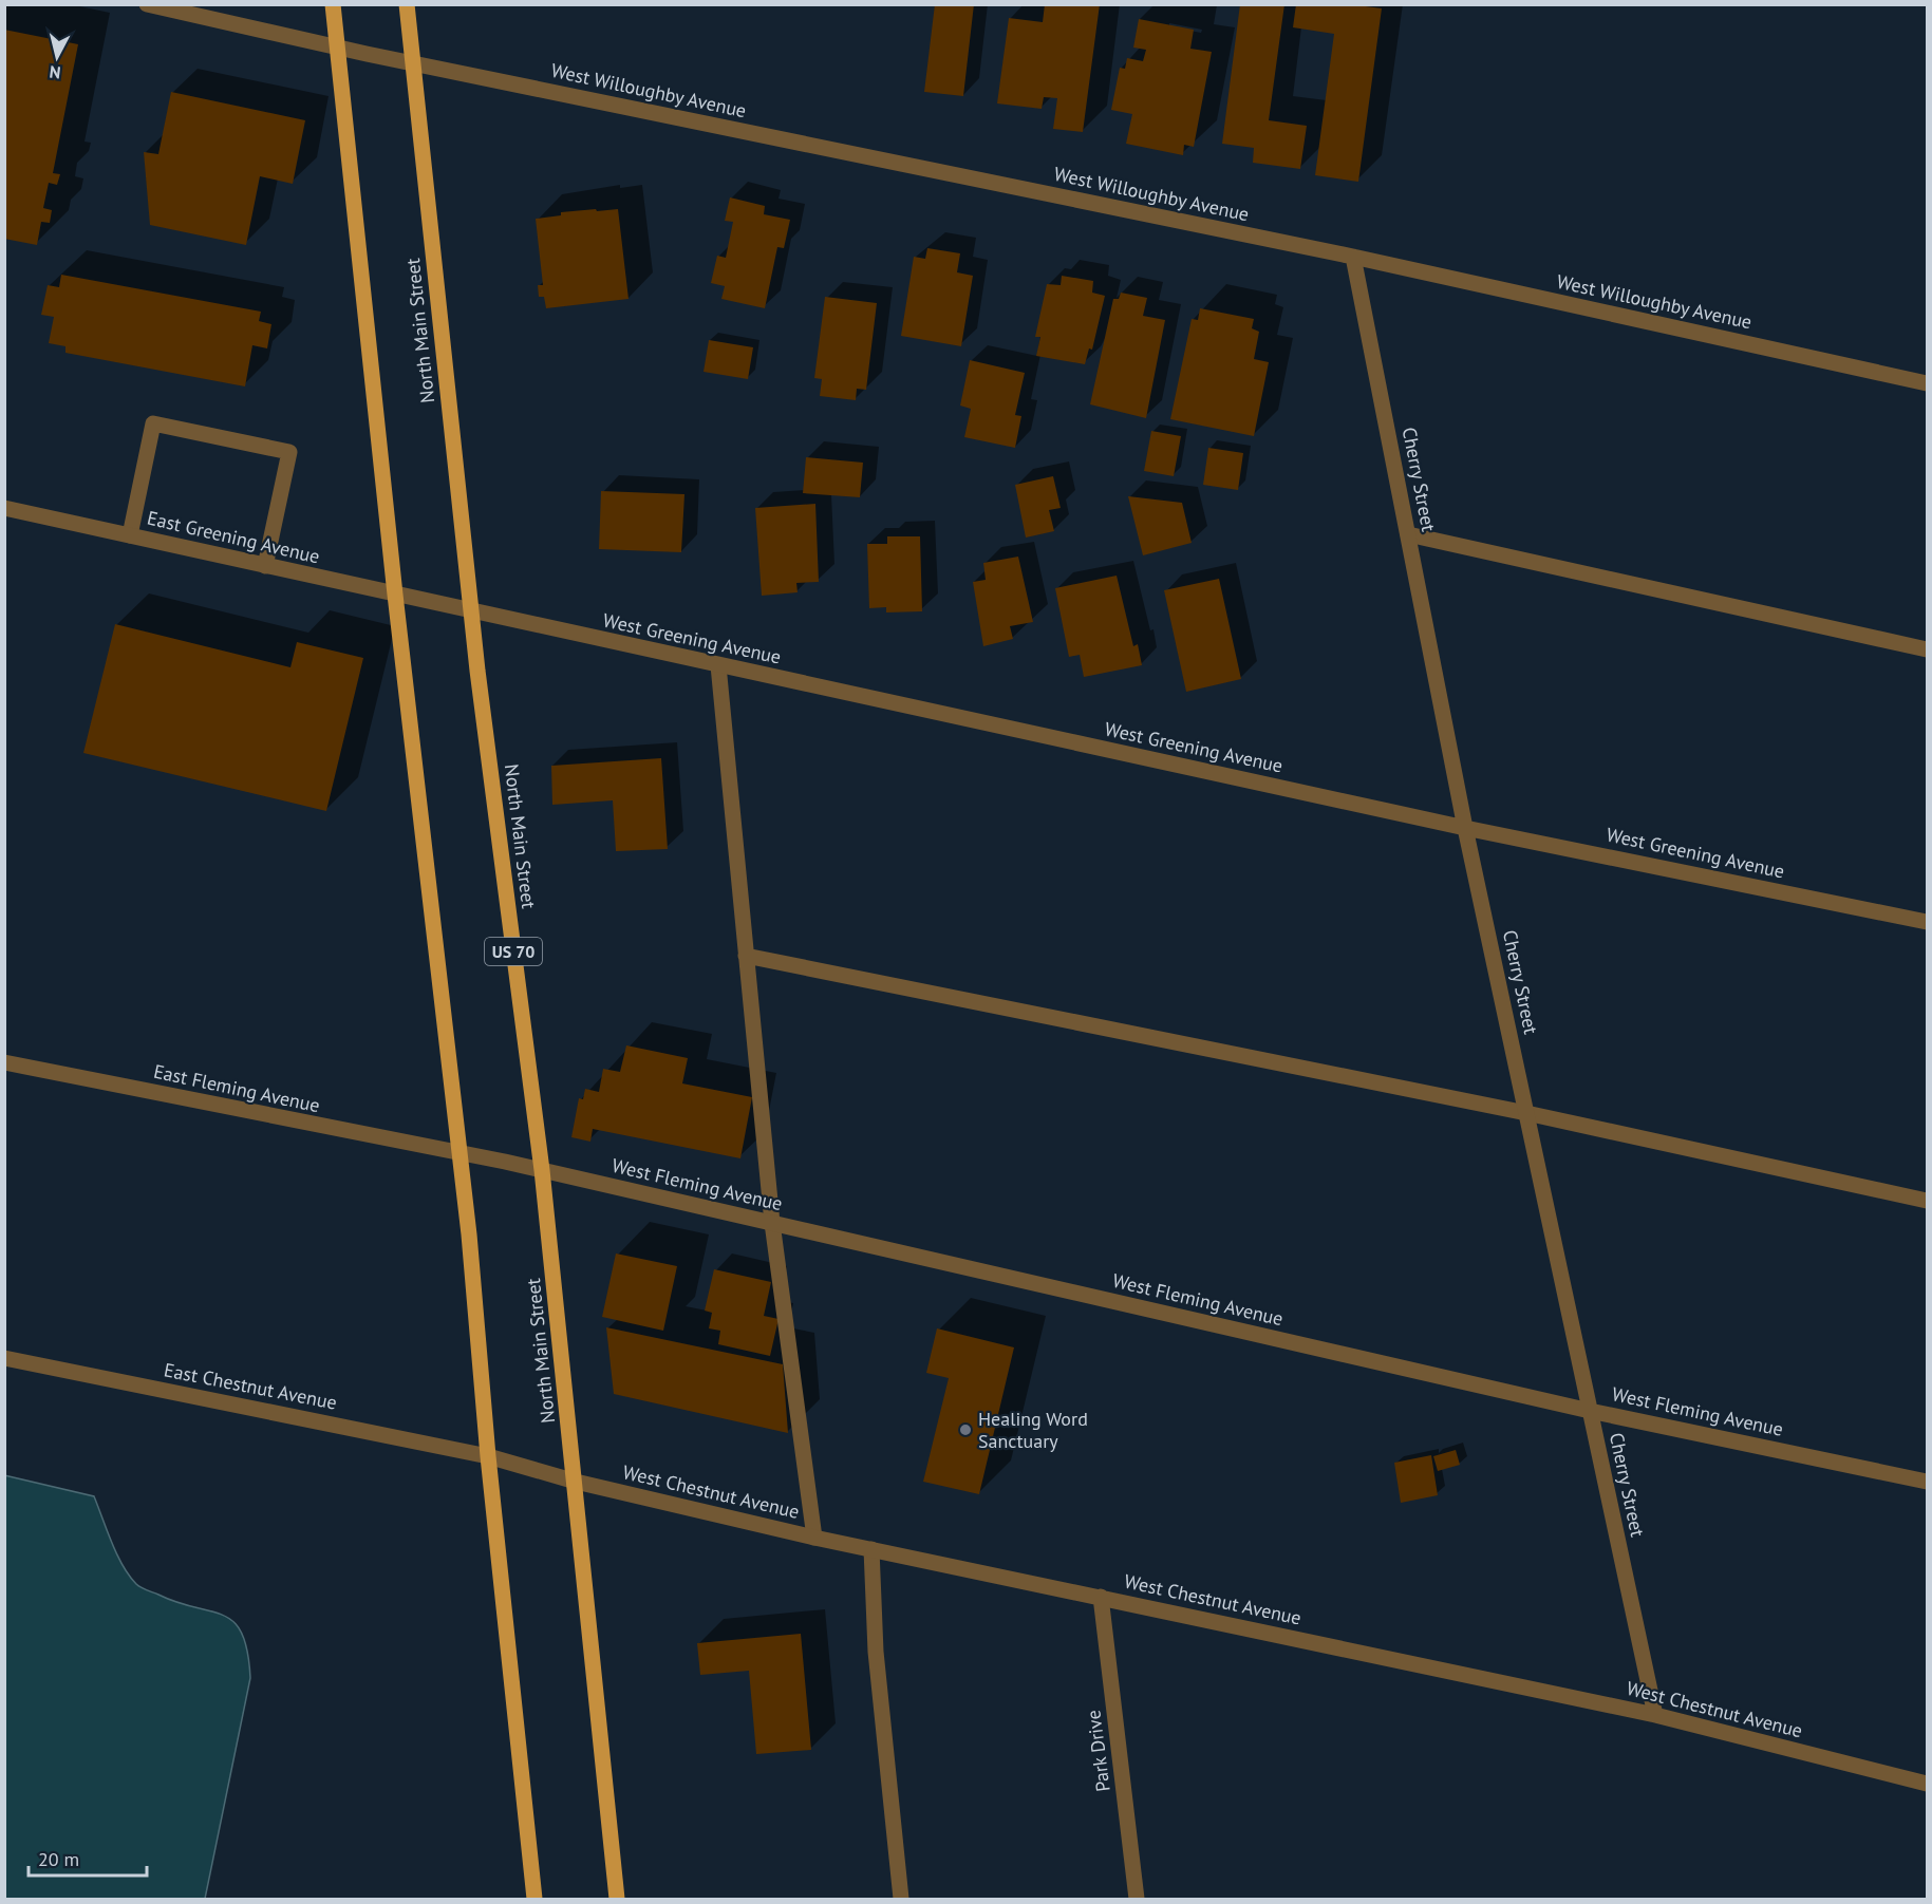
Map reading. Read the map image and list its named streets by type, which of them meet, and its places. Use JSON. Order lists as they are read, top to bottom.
{
  "streets": {
    "main road": ["North Main Street", "US 70"],
    "street": [
      "West Willoughby Avenue",
      "Cherry Street",
      "East Greening Avenue",
      "West Greening Avenue",
      "East Fleming Avenue",
      "West Fleming Avenue",
      "East Chestnut Avenue",
      "West Chestnut Avenue",
      "Park Drive"
    ]
  },
  "crossings": [
    ["West Willoughby Avenue", "North Main Street"],
    ["West Willoughby Avenue", "Cherry Street"],
    ["North Main Street", "West Greening Avenue"],
    ["North Main Street", "West Fleming Avenue"],
    ["North Main Street", "West Chestnut Avenue"],
    ["Cherry Street", "West Greening Avenue"],
    ["Cherry Street", "West Fleming Avenue"],
    ["Cherry Street", "West Chestnut Avenue"],
    ["East Greening Avenue", "West Greening Avenue"],
    ["East Fleming Avenue", "West Fleming Avenue"],
    ["East Chestnut Avenue", "West Chestnut Avenue"],
    ["West Chestnut Avenue", "Park Drive"]
  ],
  "places": ["Healing Word Sanctuary"],
  "scale_bar": "20 m",
  "north": "bottom"
}
